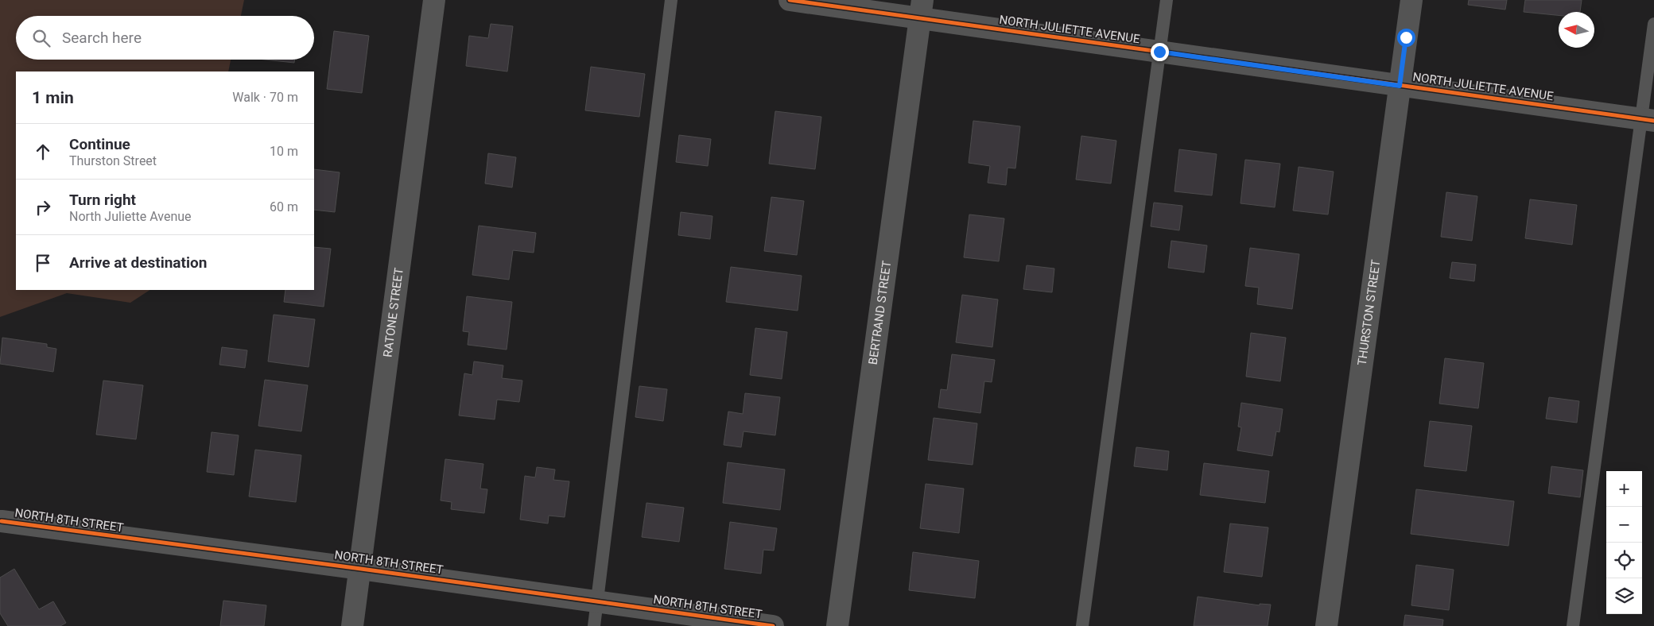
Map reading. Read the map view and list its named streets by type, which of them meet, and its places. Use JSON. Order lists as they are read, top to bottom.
{
  "streets": {
    "street": [
      "NORTH JULIETTE AVENUE",
      "RATONE STREET",
      "BERTRAND STREET",
      "THURSTON STREET",
      "NORTH 8TH STREET"
    ]
  },
  "crossings": [
    ["NORTH JULIETTE AVENUE", "BERTRAND STREET"],
    ["NORTH JULIETTE AVENUE", "THURSTON STREET"],
    ["RATONE STREET", "NORTH 8TH STREET"]
  ],
  "north": "left",
  "page": {
    "search": "Search here",
    "heading": ["1 min", "Walk · 70 m"],
    "list": [
      ["Continue", "Thurston Street", "10 m"],
      ["Turn right", "North Juliette Avenue", "60 m"],
      "Arrive at destination"
    ],
    "map_buttons": ["+", "−"]
  }
}
